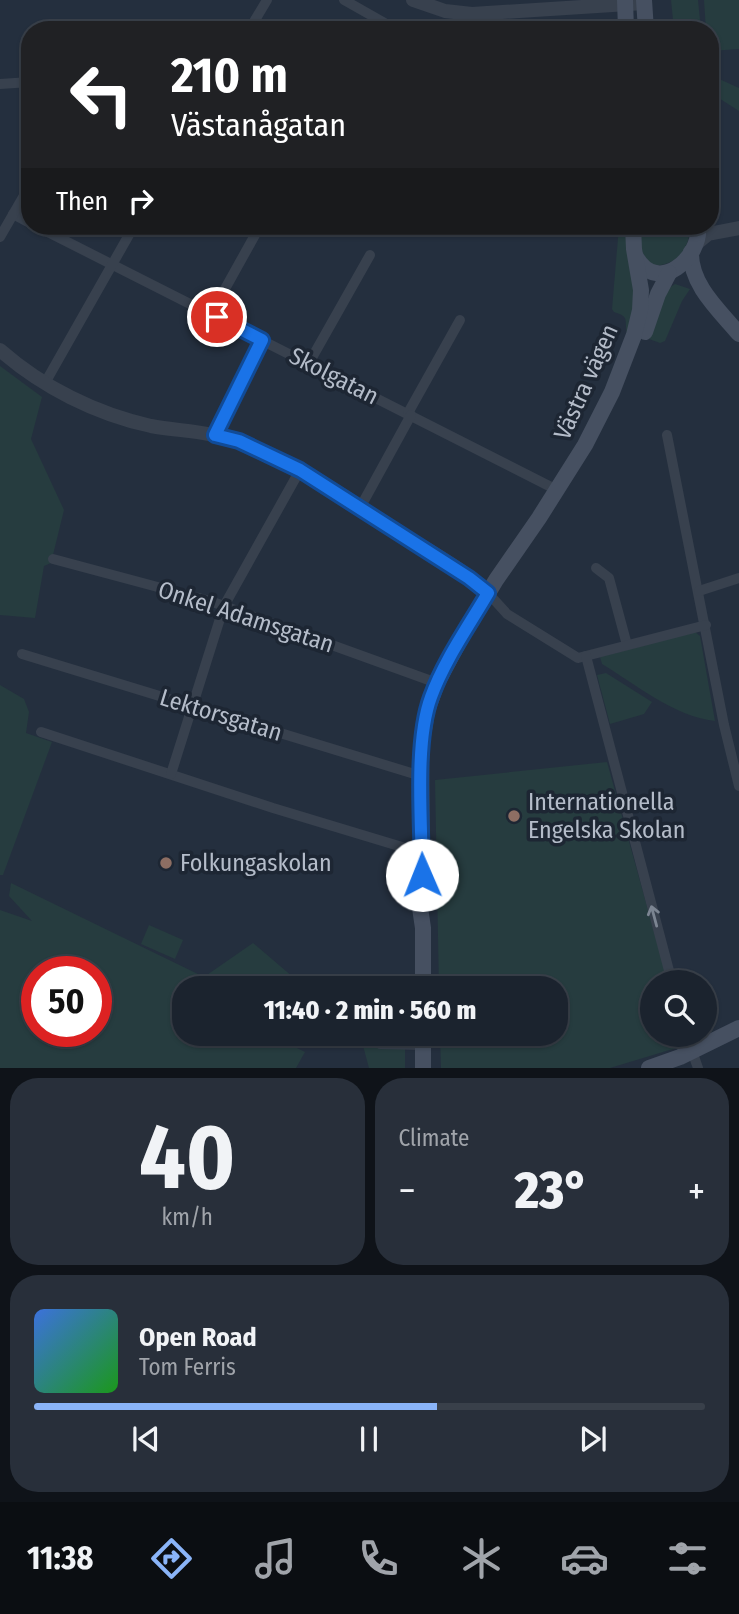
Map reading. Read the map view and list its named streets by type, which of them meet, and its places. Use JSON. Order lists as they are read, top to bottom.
{
  "streets": {
    "main road": ["Västra vägen"],
    "street": ["Skolgatan", "Onkel Adamsgatan", "Lektorsgatan"]
  },
  "crossings": [
    ["Skolgatan", "Västra vägen"],
    ["Västra vägen", "Onkel Adamsgatan"],
    ["Västra vägen", "Lektorsgatan"]
  ],
  "places": ["Internationella Engelska Skolan", "Folkungaskolan"],
  "page": {
    "turn": ["210 m", "Västanågatan"],
    "then": "Then",
    "limit": "50",
    "trip": "11:40 · 2 min · 560 m",
    "tile": [
      ["40", "km/h"],
      "Climate"
    ],
    "heat": ["−", "23°", "+"],
    "song": ["Open Road", "Tom Ferris"],
    "tabs": "11:38"
  }
}
